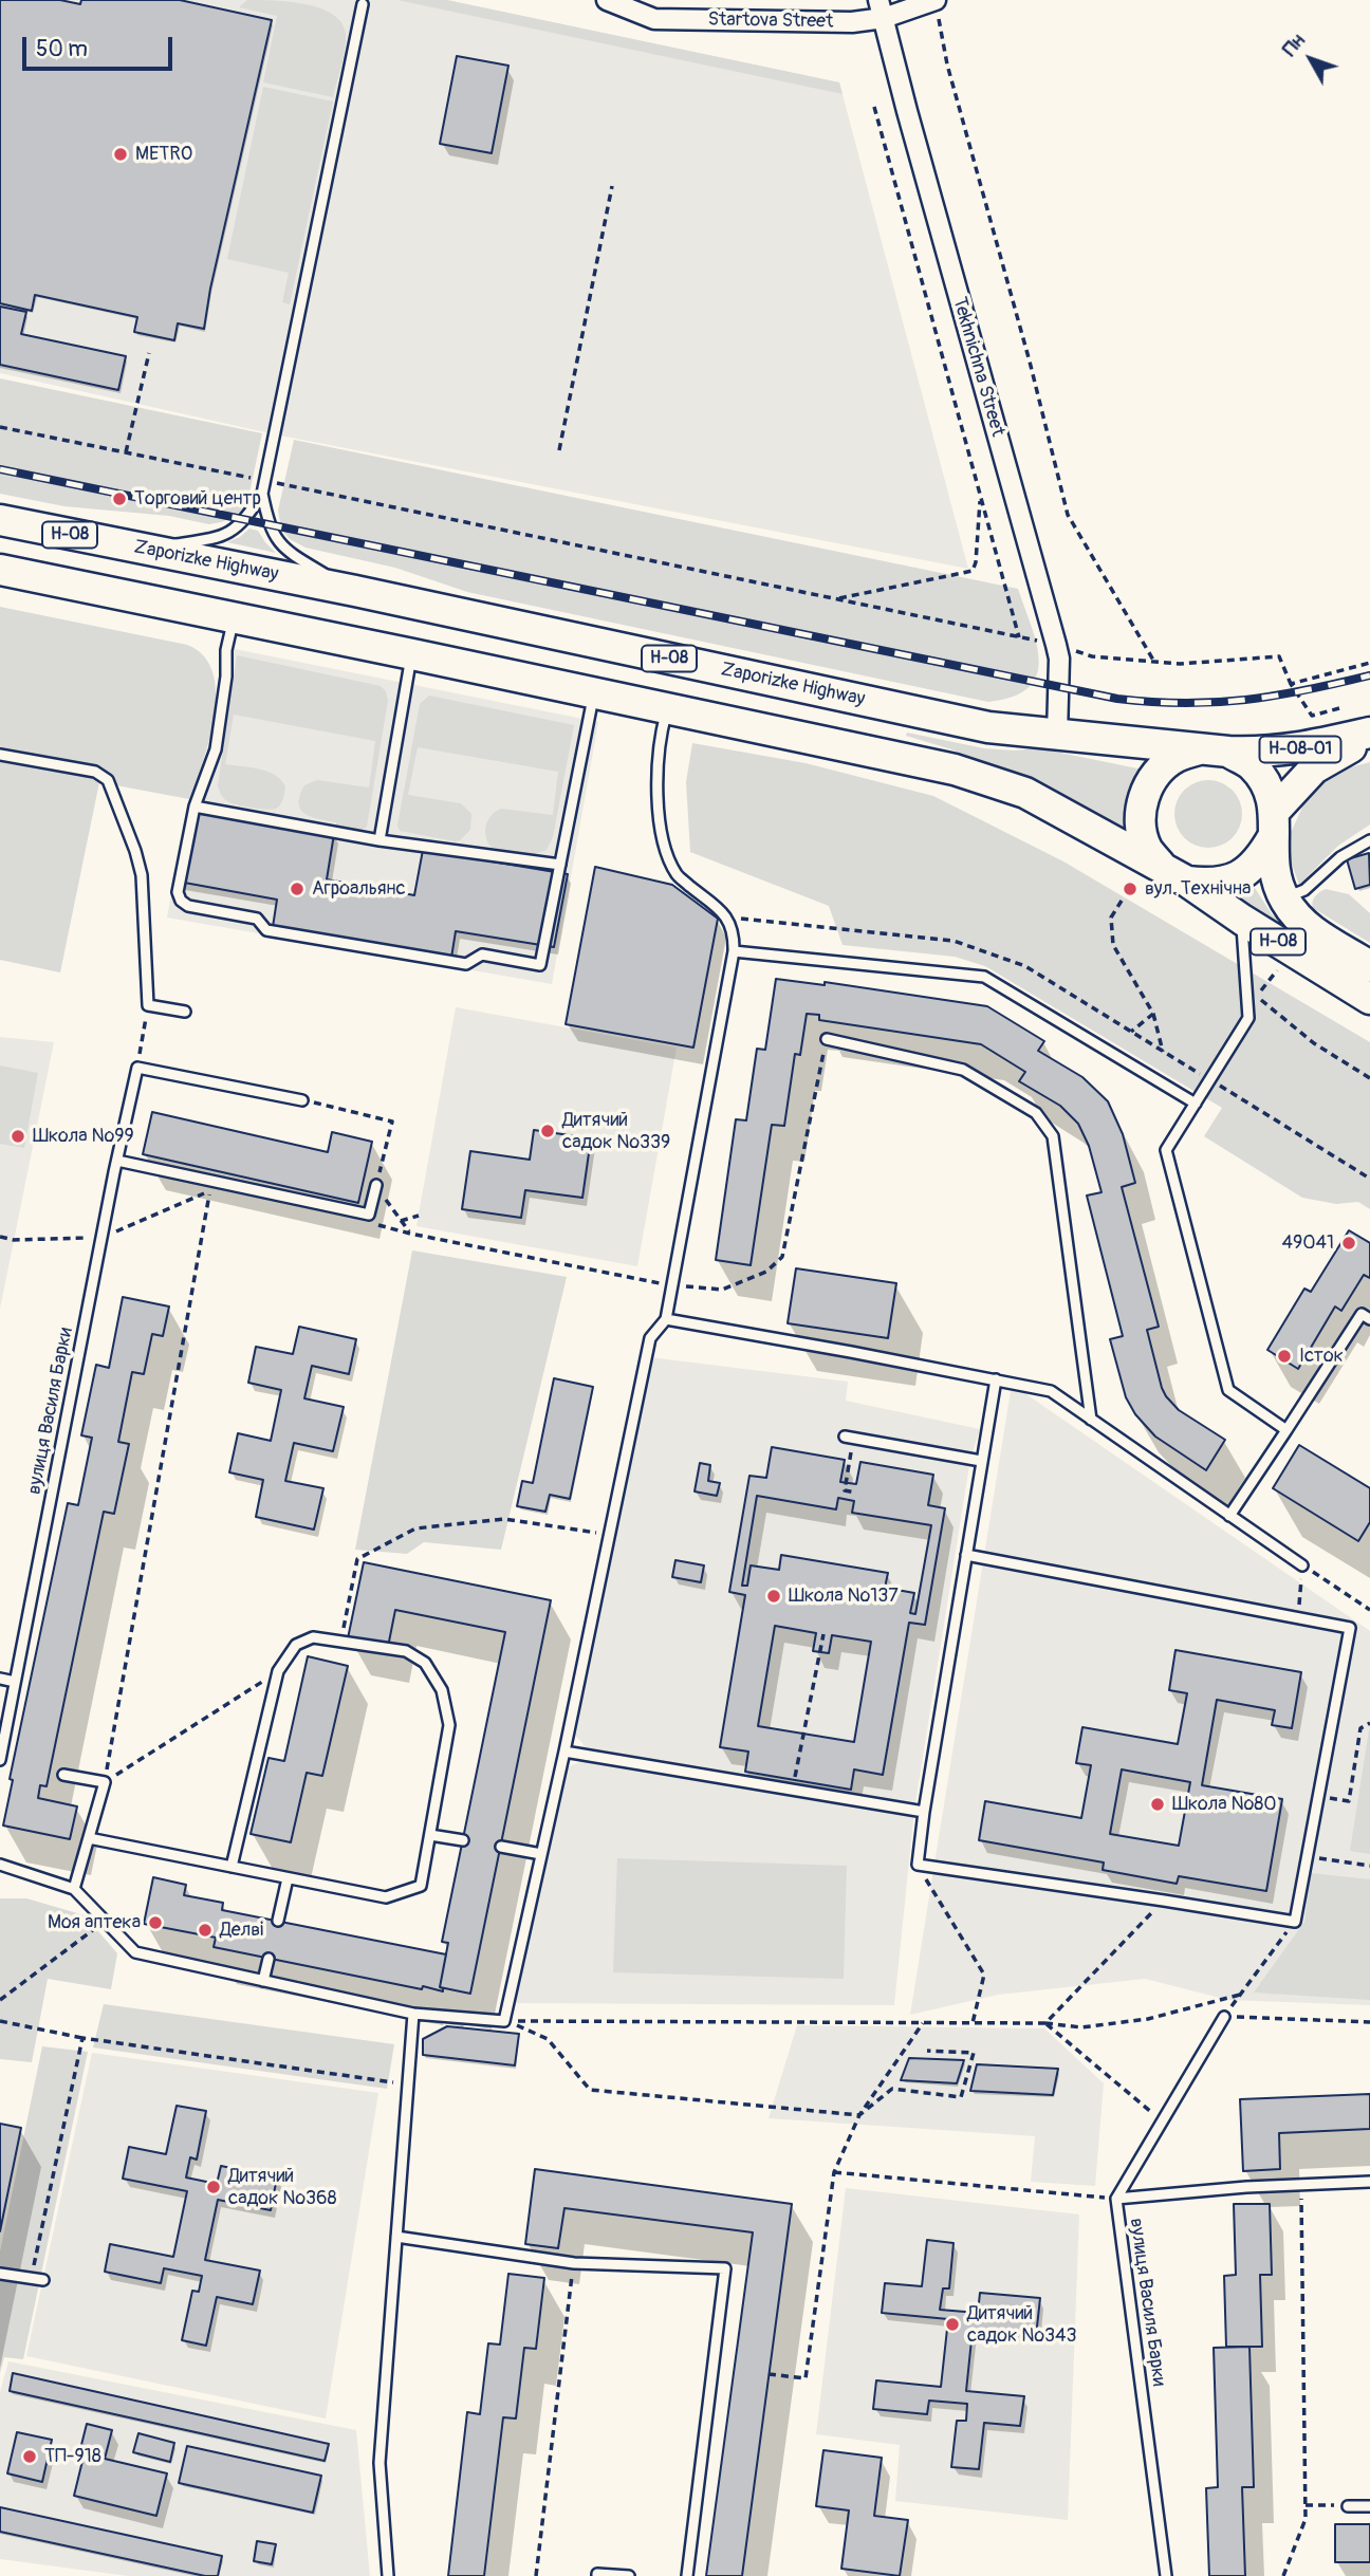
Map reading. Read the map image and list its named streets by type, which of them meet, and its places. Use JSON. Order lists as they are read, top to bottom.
{
  "streets": {
    "main road": ["Н-08", "Zaporizke Highway", "Н-08-01"],
    "street": ["Startova Street", "Tekhnichna Street"],
    "lane": ["вулиця Василя Барки"]
  },
  "crossings": [
    ["Startova Street", "Tekhnichna Street"],
    ["Tekhnichna Street", "Zaporizke Highway"],
    ["Н-08", "Zaporizke Highway"],
    ["Н-08", "Н-08-01"],
    ["Zaporizke Highway", "Н-08-01"]
  ],
  "places": [
    "METRO",
    "Торговий центр",
    "Агроальянс",
    "вул. Технічна",
    "Дитячий садок №339",
    "Школа №99",
    "49041",
    "Істок",
    "Школа №137",
    "Школа №80",
    "Моя аптека",
    "Делві",
    "Дитячий садок №368",
    "Дитячий садок №343",
    "ТП-918"
  ],
  "scale_bar": "50 m",
  "north": "top left"
}
